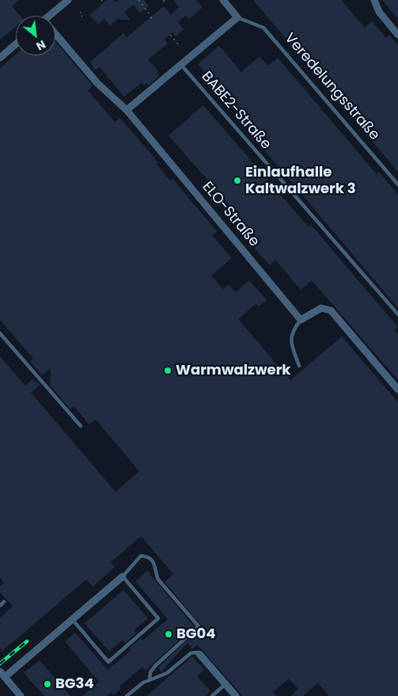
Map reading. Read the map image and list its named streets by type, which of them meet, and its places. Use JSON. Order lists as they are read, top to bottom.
{
  "streets": {
    "street": ["Veredelungsstraße", "ELO-Straße"],
    "lane": ["BABE2-Straße"]
  },
  "places": [
    "Einlaufhalle Kaltwalzwerk 3",
    "Warmwalzwerk",
    "BG04",
    "BG34"
  ],
  "north": "bottom right"
}
